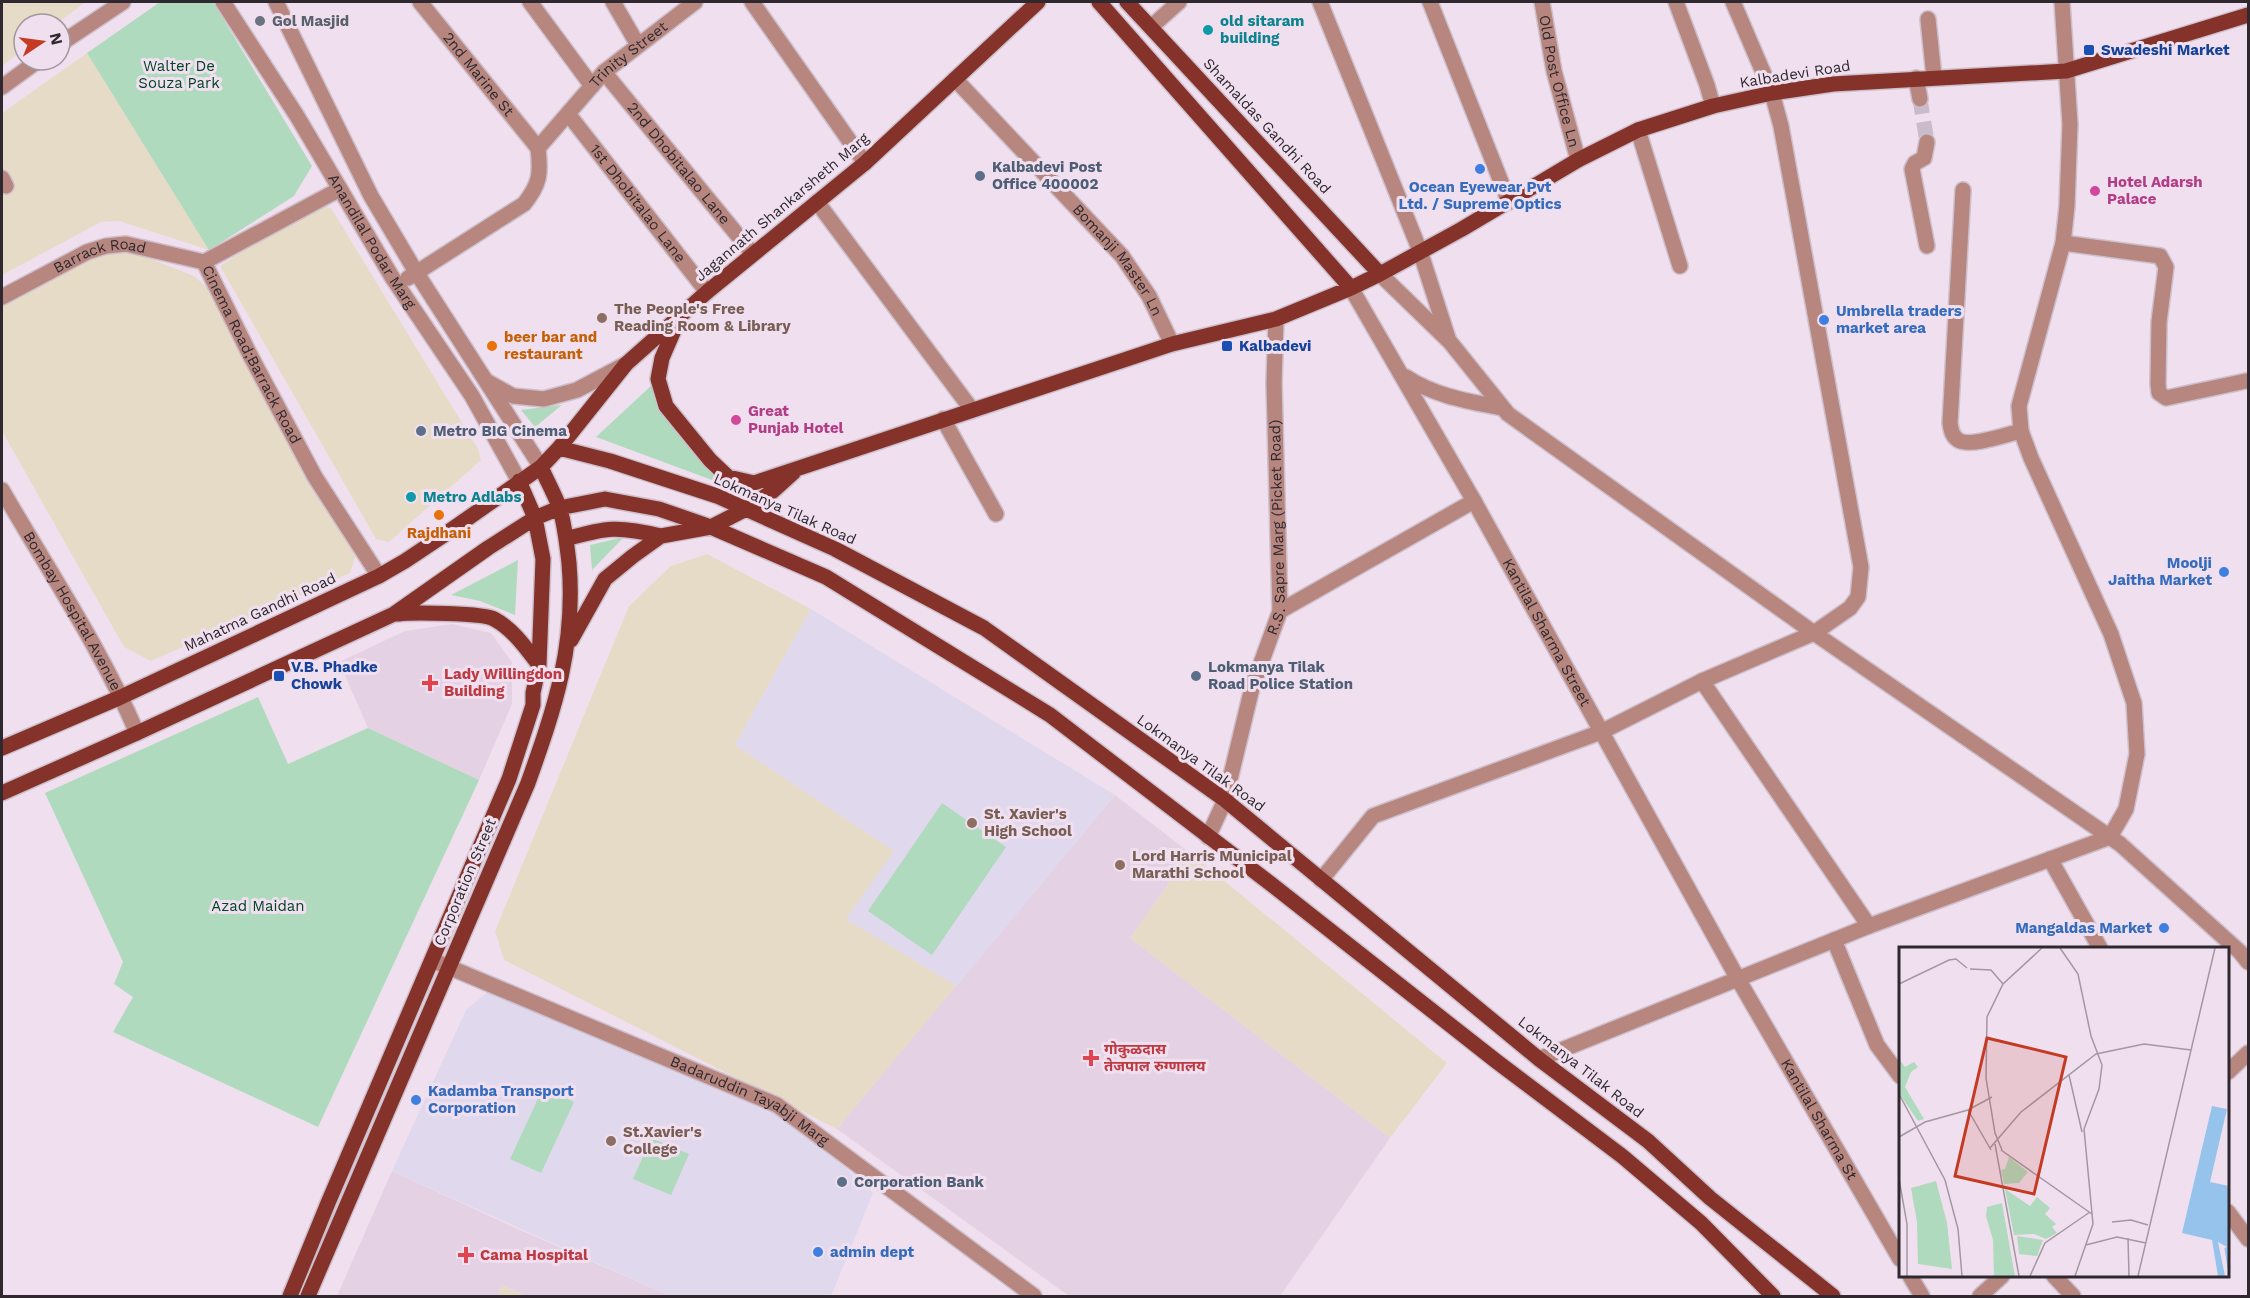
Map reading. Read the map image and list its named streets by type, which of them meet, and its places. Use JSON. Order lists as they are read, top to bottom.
{
  "streets": {
    "main road": [
      "Kalbadevi Road",
      "Shamaldas Gandhi Road",
      "Jagannath Shankarsheth Marg",
      "Lokmanya Tilak Road",
      "Mahatma Gandhi Road",
      "Corporation Street"
    ],
    "street": [
      "Trinity Street",
      "2nd Marine St",
      "Old Post Office Ln",
      "2nd Dhobitalao Lane",
      "1st Dhobitalao Lane",
      "Anandilal Podar Marg",
      "Barrack Road",
      "Bomanji Master Ln",
      "Cinema Road;Barrack Road",
      "R.S. Sapre Marg (Picket Road)",
      "Bombay Hospital Avenue",
      "Kantilal Sharma Street",
      "Badaruddin Tayabji Marg",
      "Kantilal Sharma St"
    ]
  },
  "crossings": [
    ["Trinity Street", "2nd Marine St"],
    ["Trinity Street", "2nd Dhobitalao Lane"],
    ["Trinity Street", "1st Dhobitalao Lane"],
    ["Kalbadevi Road", "Old Post Office Ln"],
    ["Kalbadevi Road", "Shamaldas Gandhi Road"],
    ["Kalbadevi Road", "Jagannath Shankarsheth Marg"],
    ["Kalbadevi Road", "Bomanji Master Ln"],
    ["Kalbadevi Road", "R.S. Sapre Marg (Picket Road)"],
    ["Kalbadevi Road", "Kantilal Sharma Street"],
    ["2nd Dhobitalao Lane", "Jagannath Shankarsheth Marg"],
    ["1st Dhobitalao Lane", "Jagannath Shankarsheth Marg"],
    ["Jagannath Shankarsheth Marg", "Anandilal Podar Marg"],
    ["Jagannath Shankarsheth Marg", "Bomanji Master Ln"],
    ["Jagannath Shankarsheth Marg", "Lokmanya Tilak Road"],
    ["Jagannath Shankarsheth Marg", "Mahatma Gandhi Road"],
    ["Jagannath Shankarsheth Marg", "Corporation Street"],
    ["Anandilal Podar Marg", "Cinema Road;Barrack Road"],
    ["Anandilal Podar Marg", "Mahatma Gandhi Road"],
    ["Anandilal Podar Marg", "Corporation Street"],
    ["Barrack Road", "Cinema Road;Barrack Road"],
    ["Cinema Road;Barrack Road", "Mahatma Gandhi Road"],
    ["Lokmanya Tilak Road", "R.S. Sapre Marg (Picket Road)"],
    ["Bombay Hospital Avenue", "Mahatma Gandhi Road"],
    ["Mahatma Gandhi Road", "Corporation Street"],
    ["Kantilal Sharma Street", "Kantilal Sharma St"],
    ["Corporation Street", "Badaruddin Tayabji Marg"]
  ],
  "parks": ["Walter De Souza Park", "Azad Maidan"],
  "places": {
    "other": [
      "Gol Masjid",
      "old sitaram building",
      "Ocean Eyewear Pvt Ltd. / Supreme Optics",
      "Kalbadevi Post Office 400002",
      "Hotel Adarsh Palace",
      "The People's Free Reading Room & Library",
      "Umbrella traders market area",
      "beer bar and restaurant",
      "Great Punjab Hotel",
      "Metro BIG Cinema",
      "Metro Adlabs",
      "Rajdhani",
      "Moolji Jaitha Market",
      "Lokmanya Tilak Road Police Station",
      "St. Xavier's High School",
      "Lord Harris Municipal Marathi School",
      "Mangaldas Market",
      "Kadamba Transport Corporation",
      "St.Xavier's College",
      "Corporation Bank",
      "admin dept"
    ],
    "transit": ["Swadeshi Market", "Kalbadevi", "V.B. Phadke Chowk"],
    "health": ["Lady Willingdon Building", "गोकुळदास तेजपाल रुग्णालय", "Cama Hospital"]
  },
  "north": "right"
}
